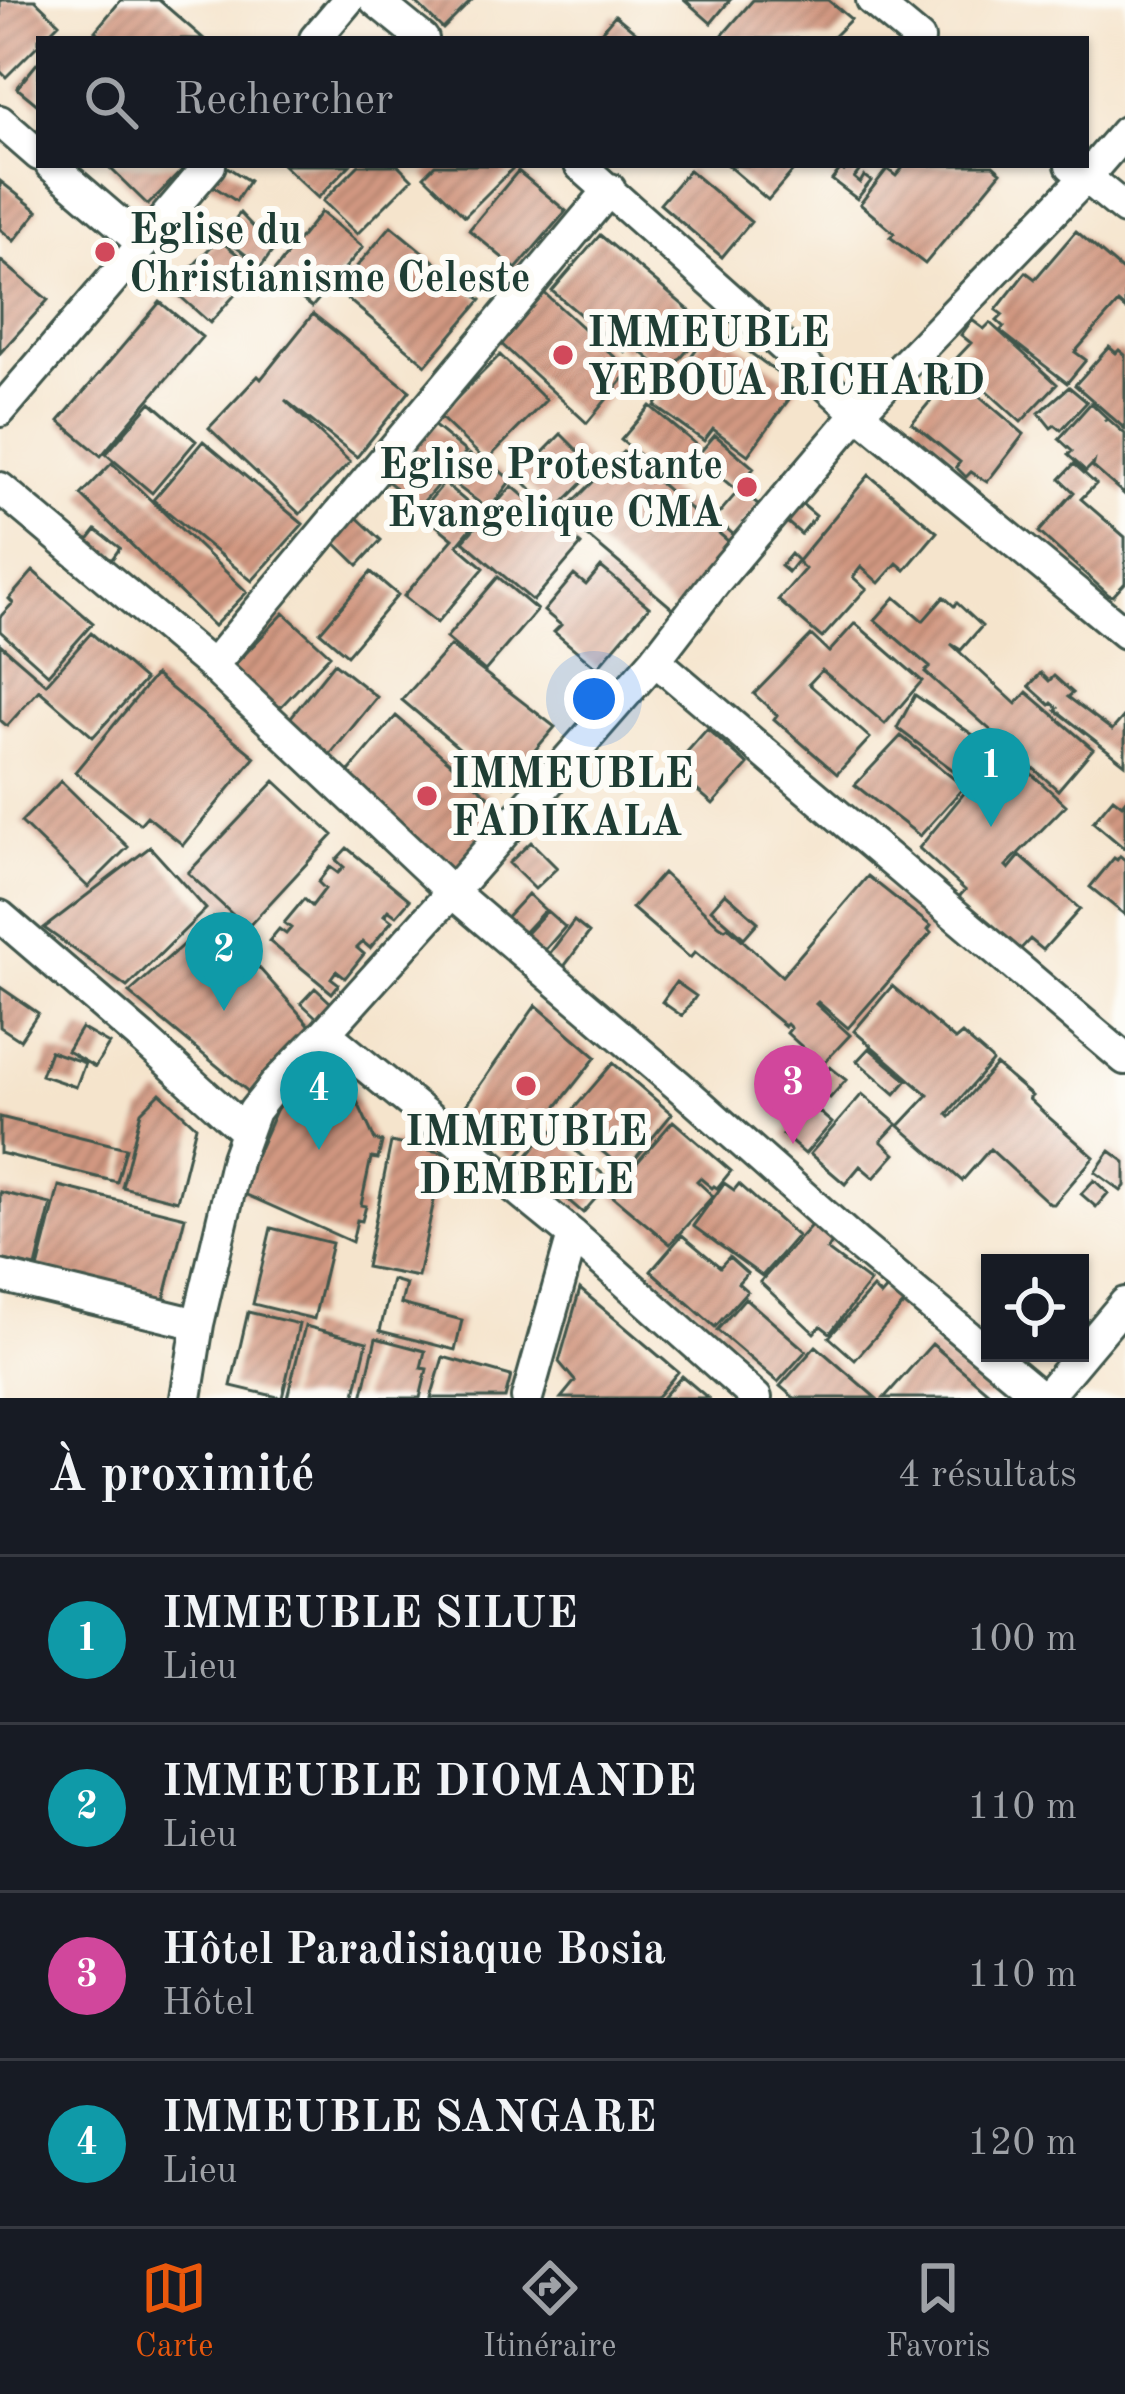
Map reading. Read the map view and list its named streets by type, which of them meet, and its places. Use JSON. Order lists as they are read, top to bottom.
{
  "places": [
    "Eglise du Christianisme Celeste",
    "IMMEUBLE YEBOUA RICHARD",
    "Eglise Protestante Evangelique CMA",
    "IMMEUBLE FADIKALA",
    "IMMEUBLE DEMBELE"
  ],
  "page": {
    "search": "Rechercher",
    "pins": [
      "1",
      "2",
      "3",
      "4"
    ],
    "heading": ["À proximité", "4 résultats"],
    "list": [
      {
        "mark": "1",
        "name": "IMMEUBLE SILUE",
        "note": "Lieu",
        "value": "100 m"
      },
      {
        "mark": "2",
        "name": "IMMEUBLE DIOMANDE",
        "note": "Lieu",
        "value": "110 m"
      },
      {
        "mark": "3",
        "name": "Hôtel Paradisiaque Bosia",
        "note": "Hôtel",
        "value": "110 m"
      },
      {
        "mark": "4",
        "name": "IMMEUBLE SANGARE",
        "note": "Lieu",
        "value": "120 m"
      }
    ],
    "nav": ["Carte", "Itinéraire", "Favoris"]
  }
}
